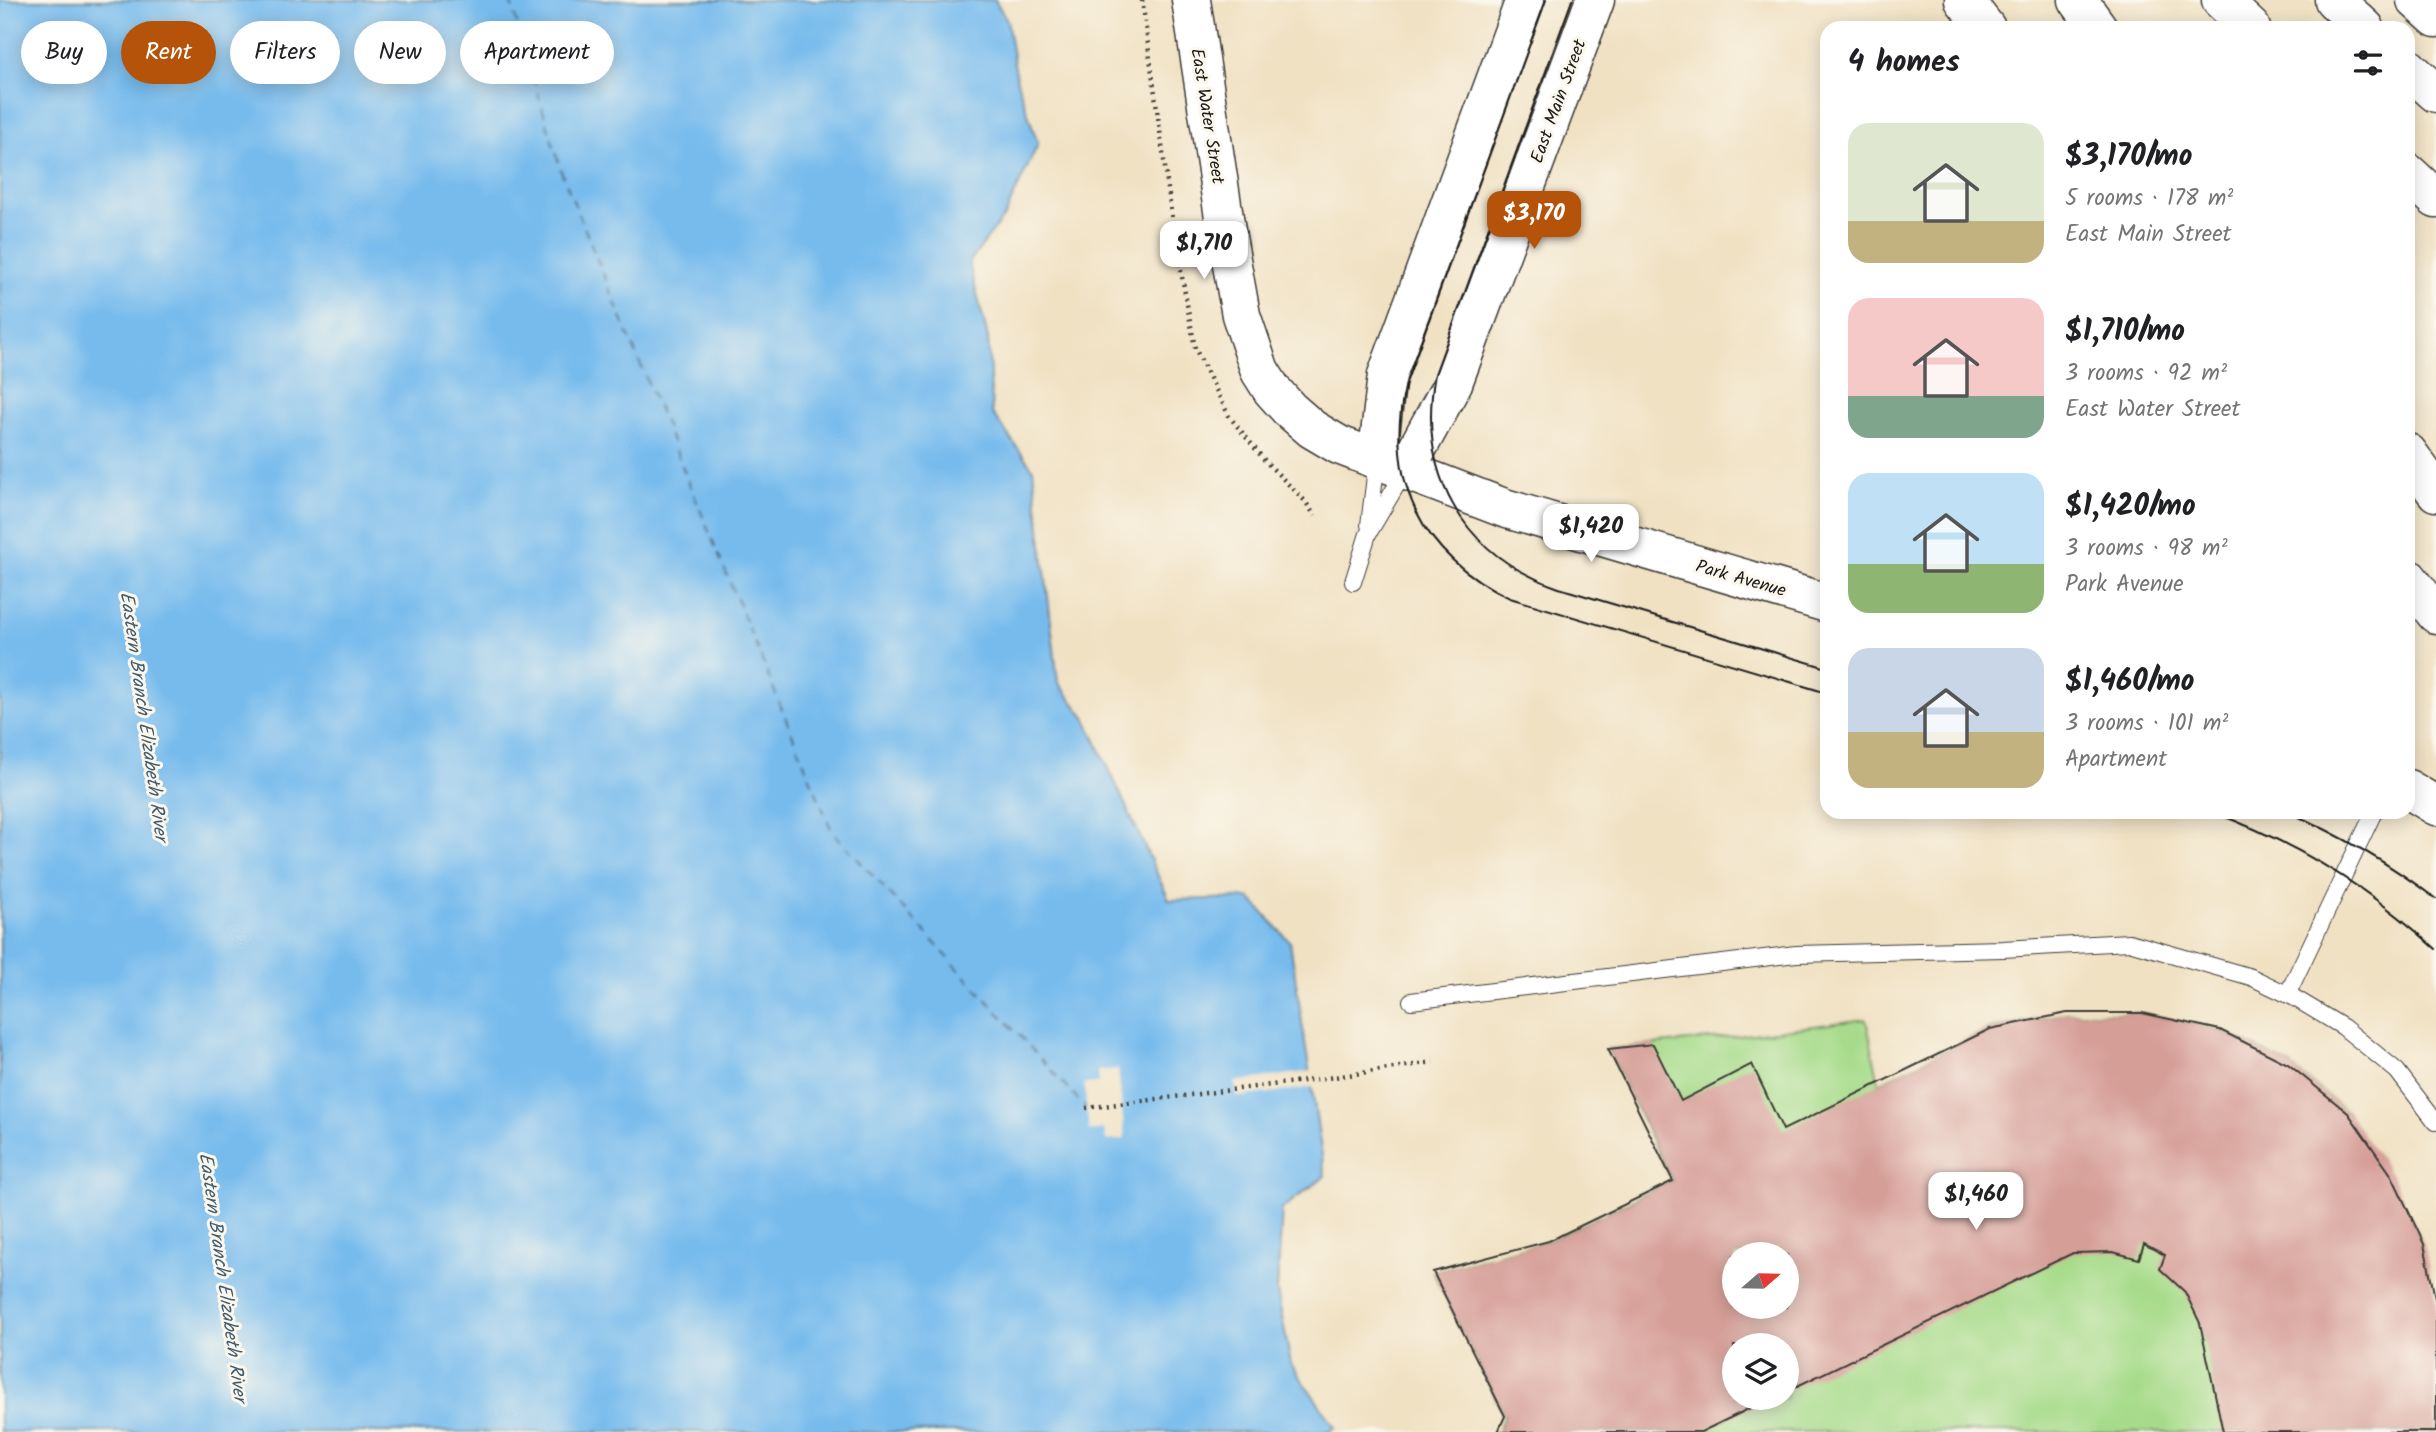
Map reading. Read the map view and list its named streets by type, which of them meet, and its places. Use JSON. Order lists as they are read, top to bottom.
{
  "streets": {
    "main road": ["East Main Street", "East Water Street", "Park Avenue"]
  },
  "crossings": [
    ["East Main Street", "East Water Street"],
    ["East Main Street", "Park Avenue"],
    ["East Water Street", "Park Avenue"]
  ],
  "water": ["Eastern Branch Elizabeth River"],
  "north": "right",
  "page": {
    "chip": [
      "Buy",
      "Rent",
      "Filters",
      "New",
      "Apartment"
    ],
    "heading": "4 homes",
    "list": [
      {
        "name": "$3,170/mo",
        "note": "5 rooms · 178 m² · East Main Street"
      },
      {
        "name": "$1,710/mo",
        "note": "3 rooms · 92 m² · East Water Street"
      },
      {
        "name": "$1,420/mo",
        "note": "3 rooms · 98 m² · Park Avenue"
      },
      {
        "name": "$1,460/mo",
        "note": "3 rooms · 101 m² · Apartment"
      }
    ],
    "price": [
      "$3,170",
      "$1,710",
      "$1,420",
      "$1,460"
    ]
  }
}
